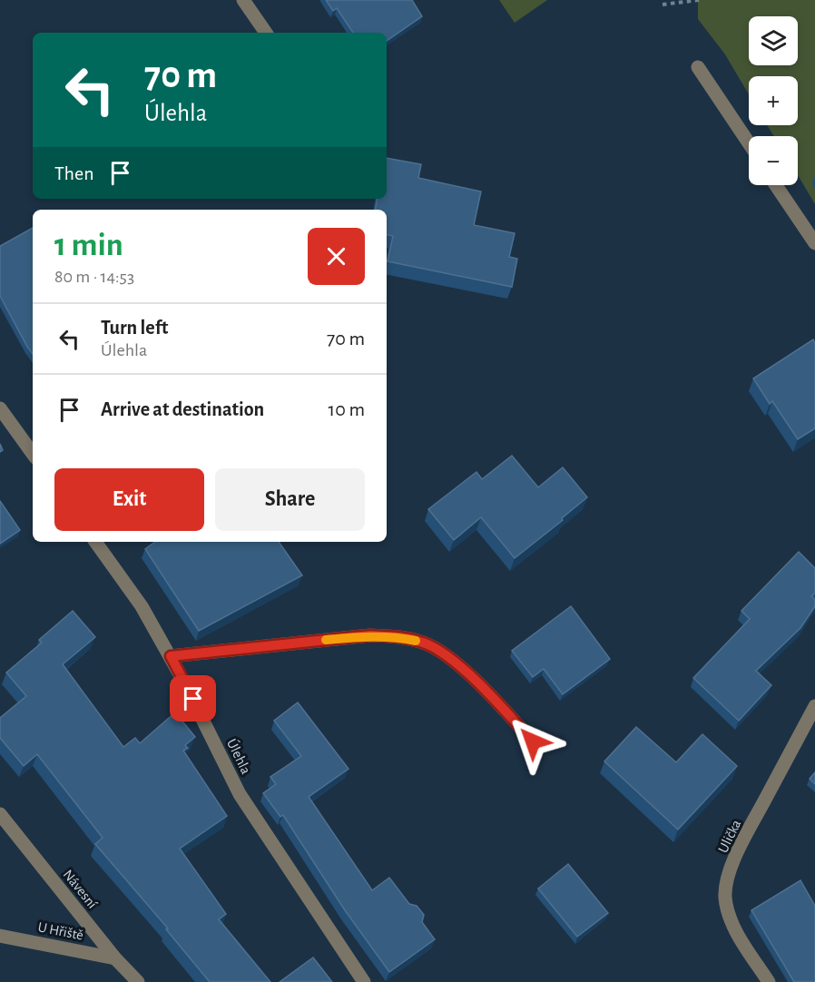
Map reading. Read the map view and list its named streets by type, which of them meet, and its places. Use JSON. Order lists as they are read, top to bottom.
{
  "streets": {
    "street": [
      "Úlehla",
      "Ulička",
      "Návesní",
      "U Hřiště"
    ]
  },
  "crossings": [
    ["Návesní", "U Hřiště"]
  ],
  "page": {
    "map_buttons": ["+", "−"],
    "turn": ["70 m", "Úlehla"],
    "then": "Then",
    "heading": ["1 min", "80 m · 14:53"],
    "list": [
      {
        "name": "Turn left",
        "note": "Úlehla",
        "value": "70 m"
      },
      {
        "name": "Arrive at destination",
        "value": "10 m"
      }
    ],
    "buttons": ["Exit", "Share"]
  }
}
